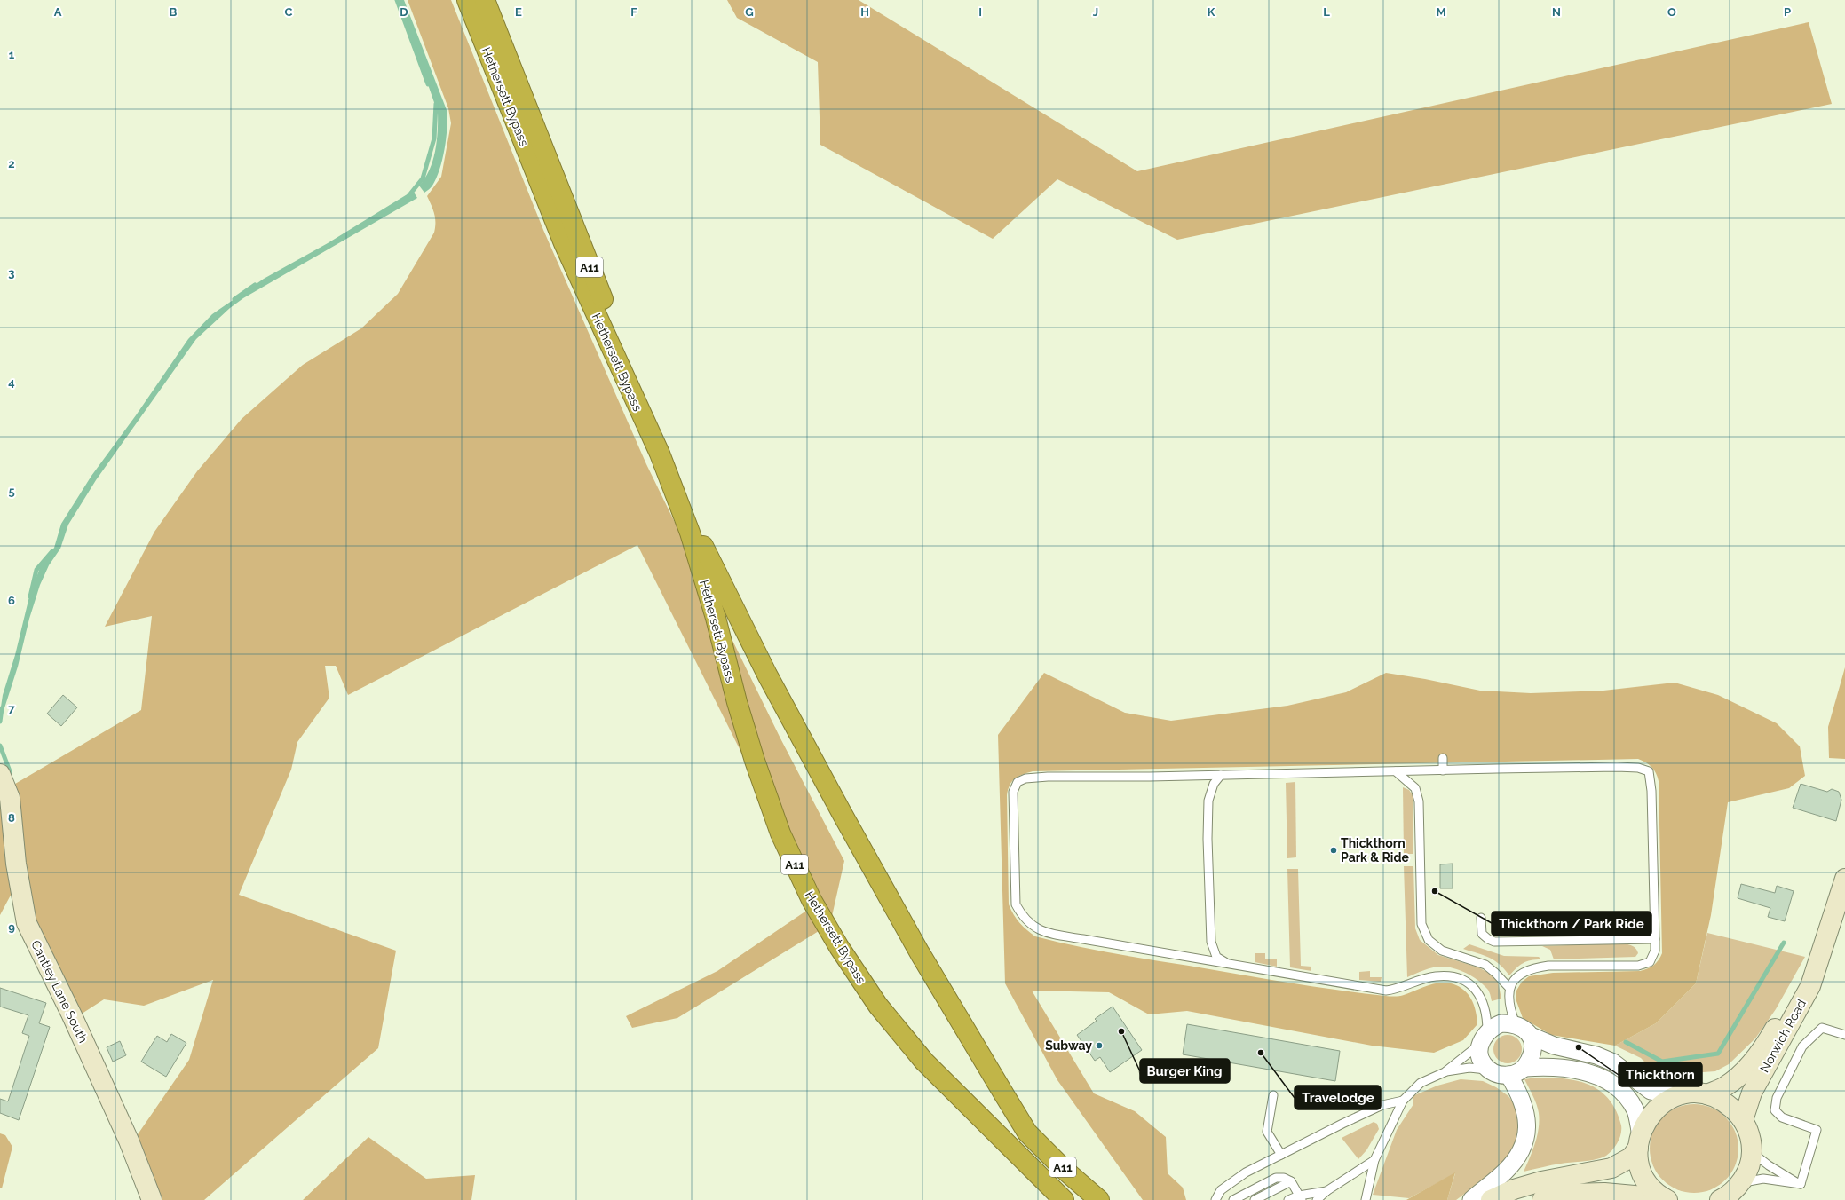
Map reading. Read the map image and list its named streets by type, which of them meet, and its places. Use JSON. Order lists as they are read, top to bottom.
{
  "streets": {
    "highway": ["Hethersett Bypass", "A11"],
    "main road": ["Cantley Lane South", "Norwich Road"]
  },
  "places": [
    "Thickthorn Park & Ride",
    "Thickthorn / Park Ride",
    "Burger King",
    "Subway",
    "Thickthorn",
    "Travelodge"
  ],
  "grid": {
    "columns": [
      "A",
      "B",
      "C",
      "D",
      "E",
      "F",
      "G",
      "H",
      "I",
      "J",
      "K",
      "L",
      "M",
      "N",
      "O",
      "P"
    ],
    "rows": [
      "1",
      "2",
      "3",
      "4",
      "5",
      "6",
      "7",
      "8",
      "9"
    ]
  }
}
